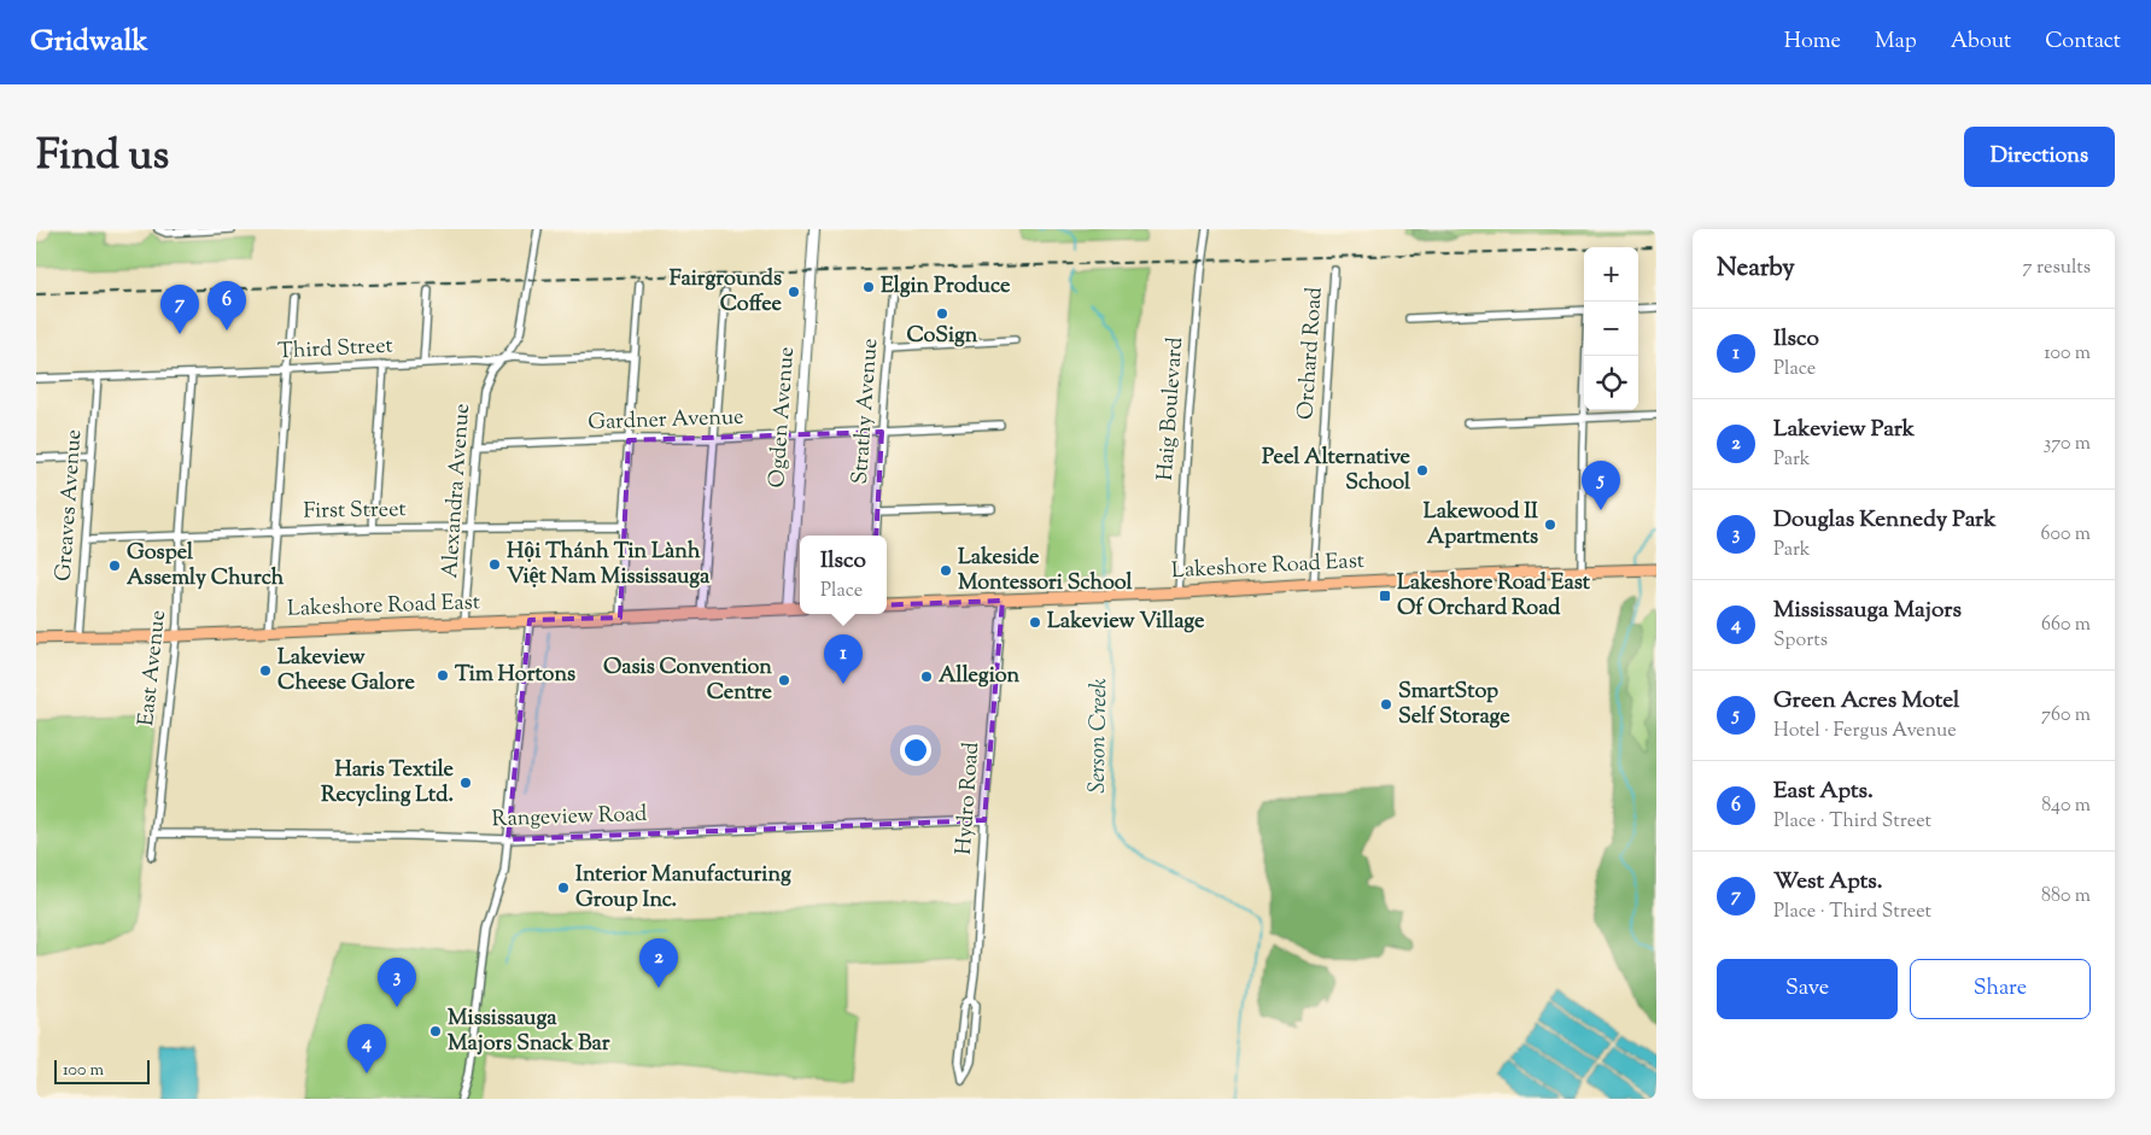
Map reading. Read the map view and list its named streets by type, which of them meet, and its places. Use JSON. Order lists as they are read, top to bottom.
{
  "streets": {
    "main road": ["Lakeshore Road East"],
    "street": [
      "Third Street",
      "Orchard Road",
      "Haig Boulevard",
      "Strathy Avenue",
      "Ogden Avenue",
      "Gardner Avenue",
      "Alexandra Avenue",
      "Greaves Avenue",
      "First Street",
      "East Avenue",
      "Hydro Road",
      "Rangeview Road"
    ]
  },
  "crossings": [
    ["Third Street", "Alexandra Avenue"],
    ["Third Street", "Greaves Avenue"],
    ["Third Street", "East Avenue"],
    ["Orchard Road", "Lakeshore Road East"],
    ["Haig Boulevard", "Lakeshore Road East"],
    ["Strathy Avenue", "Gardner Avenue"],
    ["Ogden Avenue", "Gardner Avenue"],
    ["Ogden Avenue", "Lakeshore Road East"],
    ["Gardner Avenue", "Alexandra Avenue"],
    ["Alexandra Avenue", "First Street"],
    ["Alexandra Avenue", "Lakeshore Road East"],
    ["Greaves Avenue", "First Street"],
    ["Greaves Avenue", "Lakeshore Road East"],
    ["First Street", "East Avenue"],
    ["Lakeshore Road East", "East Avenue"],
    ["Lakeshore Road East", "Hydro Road"],
    ["East Avenue", "Rangeview Road"],
    ["Hydro Road", "Rangeview Road"]
  ],
  "water": ["Serson Creek"],
  "places": {
    "other": [
      "Elgin Produce",
      "Fairgrounds Coffee",
      "CoSign",
      "Peel Alternative School",
      "Lakewood II Apartments",
      "Hội Thánh Tin Lành Việt Nam Mississauga",
      "Gospel Assemly Church",
      "Lakeside Montessori School",
      "Lakeview Village",
      "Lakeview Cheese Galore",
      "Tim Hortons",
      "Allegion",
      "Oasis Convention Centre",
      "SmartStop Self Storage",
      "Haris Textile Recycling Ltd.",
      "Interior Manufacturing Group Inc.",
      "Mississauga Majors Snack Bar"
    ],
    "transit": ["Lakeshore Road East Of Orchard Road"]
  },
  "scale_bar": "100 m",
  "page": {
    "header": "Gridwalk",
    "nav": [
      "Home",
      "Map",
      "About",
      "Contact"
    ],
    "title": "Find us",
    "buttons": [
      "Directions",
      ["Save", "Share"]
    ],
    "heading": ["Nearby", "7 results"],
    "map_buttons": ["+", "−"],
    "pins": [
      "6",
      "7",
      "5",
      "1",
      "2",
      "3",
      "4"
    ],
    "list": [
      {
        "mark": "1",
        "name": "Ilsco",
        "note": "Place",
        "value": "100 m"
      },
      {
        "mark": "2",
        "name": "Lakeview Park",
        "note": "Park",
        "value": "370 m"
      },
      {
        "mark": "3",
        "name": "Douglas Kennedy Park",
        "note": "Park",
        "value": "600 m"
      },
      {
        "mark": "4",
        "name": "Mississauga Majors",
        "note": "Sports",
        "value": "660 m"
      },
      {
        "mark": "5",
        "name": "Green Acres Motel",
        "note": "Hotel · Fergus Avenue",
        "value": "760 m"
      },
      {
        "mark": "6",
        "name": "East Apts.",
        "note": "Place · Third Street",
        "value": "840 m"
      },
      {
        "mark": "7",
        "name": "West Apts.",
        "note": "Place · Third Street",
        "value": "880 m"
      }
    ],
    "popup": ["Ilsco", "Place"],
    "scale": "100 m"
  }
}
